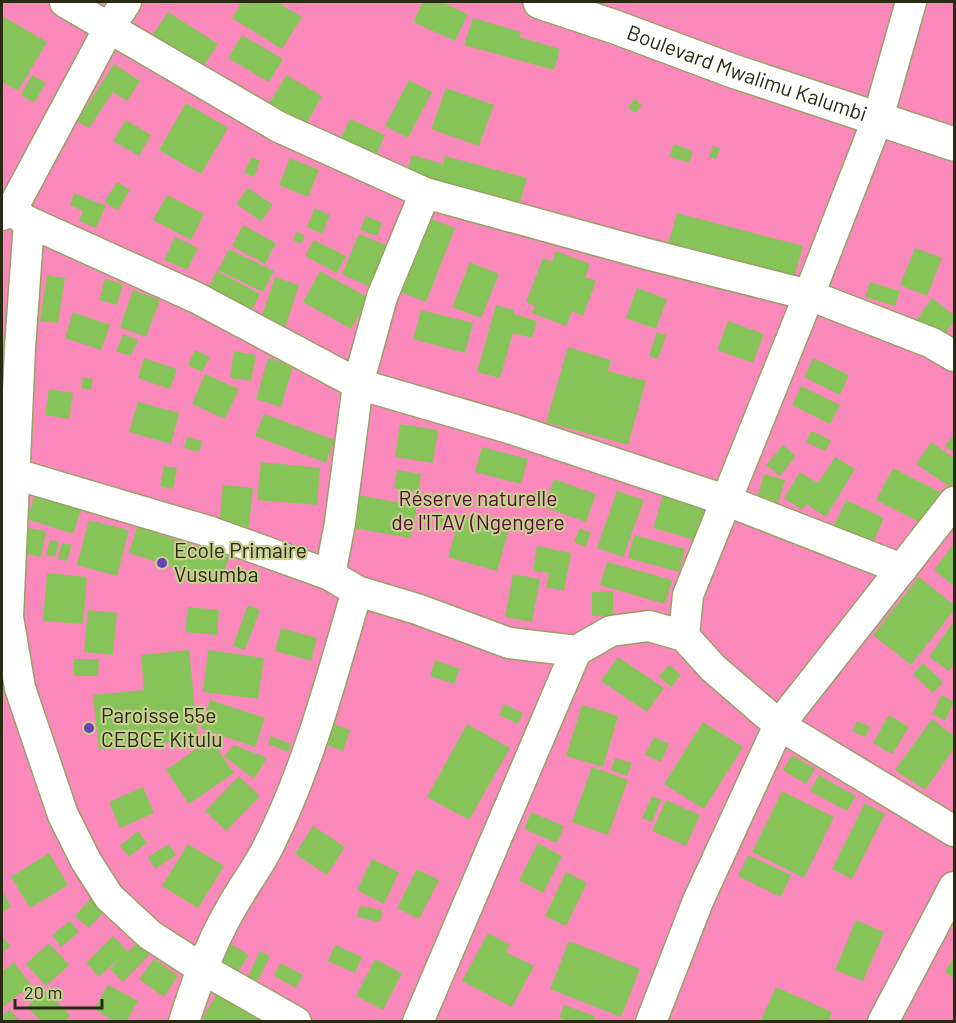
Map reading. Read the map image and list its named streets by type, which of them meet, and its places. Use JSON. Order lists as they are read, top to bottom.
{
  "streets": {
    "street": ["Boulevard Mwalimu Kalumbi"]
  },
  "parks": ["Réserve naturelle de l'ITAV (Ngengere"],
  "places": ["Ecole Primaire Vusumba", "Paroisse 55e CEBCE Kitulu"],
  "scale_bar": "20 m"
}
